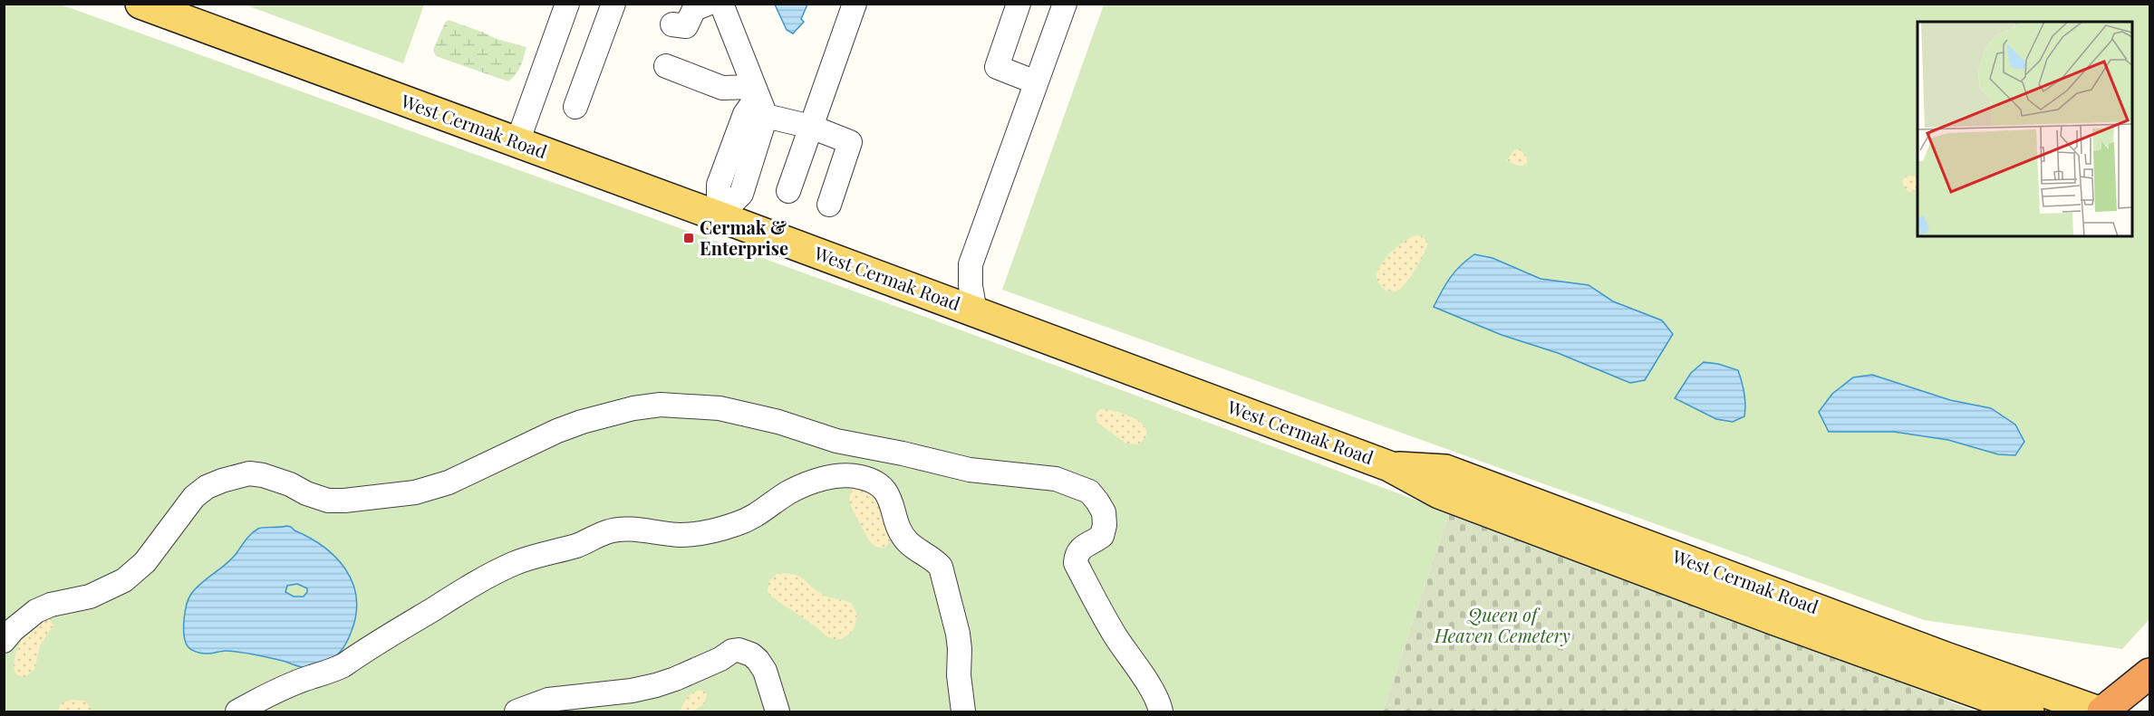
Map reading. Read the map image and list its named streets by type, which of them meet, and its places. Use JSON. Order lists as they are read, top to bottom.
{
  "streets": {
    "main road": ["West Cermak Road"]
  },
  "parks": ["Queen of Heaven Cemetery"],
  "places": {
    "transit": ["Cermak & Enterprise"]
  }
}
